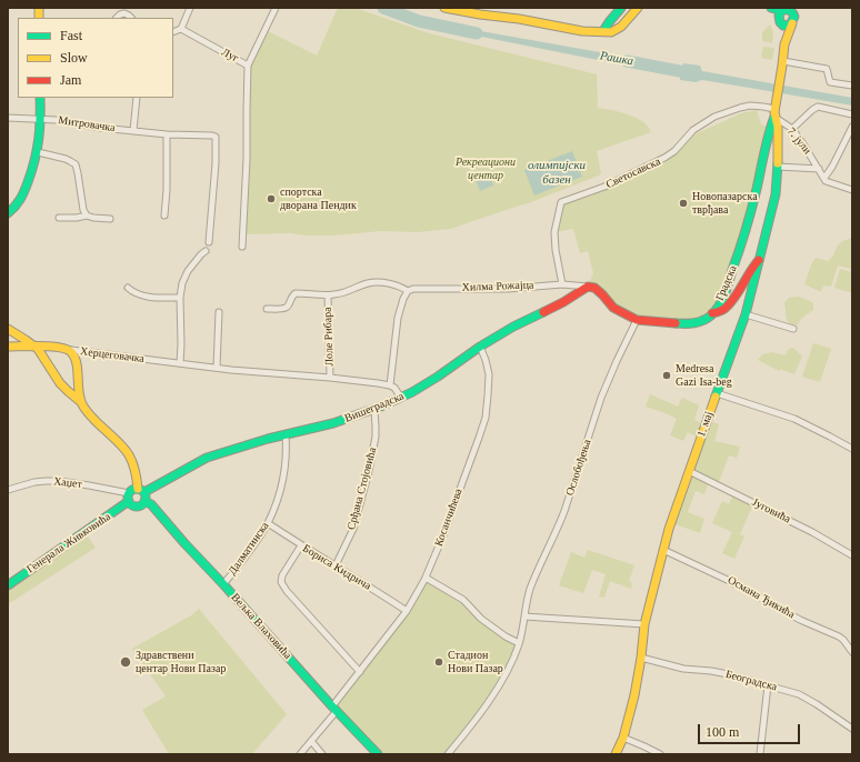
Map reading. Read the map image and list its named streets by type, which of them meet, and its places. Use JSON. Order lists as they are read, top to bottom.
{
  "streets": {
    "street": [
      "Луг",
      "Митровачка",
      "7. јули",
      "Светосавска",
      "Градска",
      "Хилма Рожајца",
      "Лоле Рибара",
      "Херцеговачка",
      "Вишеградска",
      "1. мај",
      "Ослобођења",
      "Хаџет",
      "Срђана Стојовића",
      "Југовића",
      "Косанчићева",
      "Генерала Живковића",
      "Далматинска",
      "Бориса Кидрича",
      "Османа Ђикића",
      "Вељка Влаховића",
      "Београдска"
    ]
  },
  "crossings": [
    ["7. јули", "Светосавска"],
    ["7. јули", "Градска"],
    ["7. јули", "1. мај"],
    ["Светосавска", "Градска"],
    ["Светосавска", "Хилма Рожајца"],
    ["Светосавска", "1. мај"],
    ["Градска", "Хилма Рожајца"],
    ["Градска", "Вишеградска"],
    ["Градска", "1. мај"],
    ["Градска", "Ослобођења"],
    ["Хилма Рожајца", "Лоле Рибара"],
    ["Хилма Рожајца", "Вишеградска"],
    ["Лоле Рибара", "Херцеговачка"],
    ["Вишеградска", "Хаџет"],
    ["Вишеградска", "Срђана Стојовића"],
    ["Вишеградска", "Косанчићева"],
    ["Вишеградска", "Генерала Живковића"],
    ["Вишеградска", "Далматинска"],
    ["Вишеградска", "Вељка Влаховића"],
    ["1. мај", "Југовића"],
    ["1. мај", "Османа Ђикића"],
    ["1. мај", "Београдска"],
    ["Хаџет", "Генерала Живковића"],
    ["Хаџет", "Вељка Влаховића"],
    ["Срђана Стојовића", "Бориса Кидрича"],
    ["Косанчићева", "Бориса Кидрича"],
    ["Косанчићева", "Вељка Влаховића"],
    ["Генерала Живковића", "Вељка Влаховића"],
    ["Далматинска", "Бориса Кидрича"],
    ["Далматинска", "Вељка Влаховића"]
  ],
  "water": ["Рашка", "олимпијски базен"],
  "parks": ["Рекреациони центар"],
  "places": [
    "спортска дворана Пендик",
    "Новопазарска тврђава",
    "Medresa Gazi Isa-beg",
    "Здравствени центар Нови Пазар",
    "Стадион Нови Пазар"
  ],
  "legend": ["Fast", "Slow", "Jam"],
  "scale_bar": "100 m"
}
